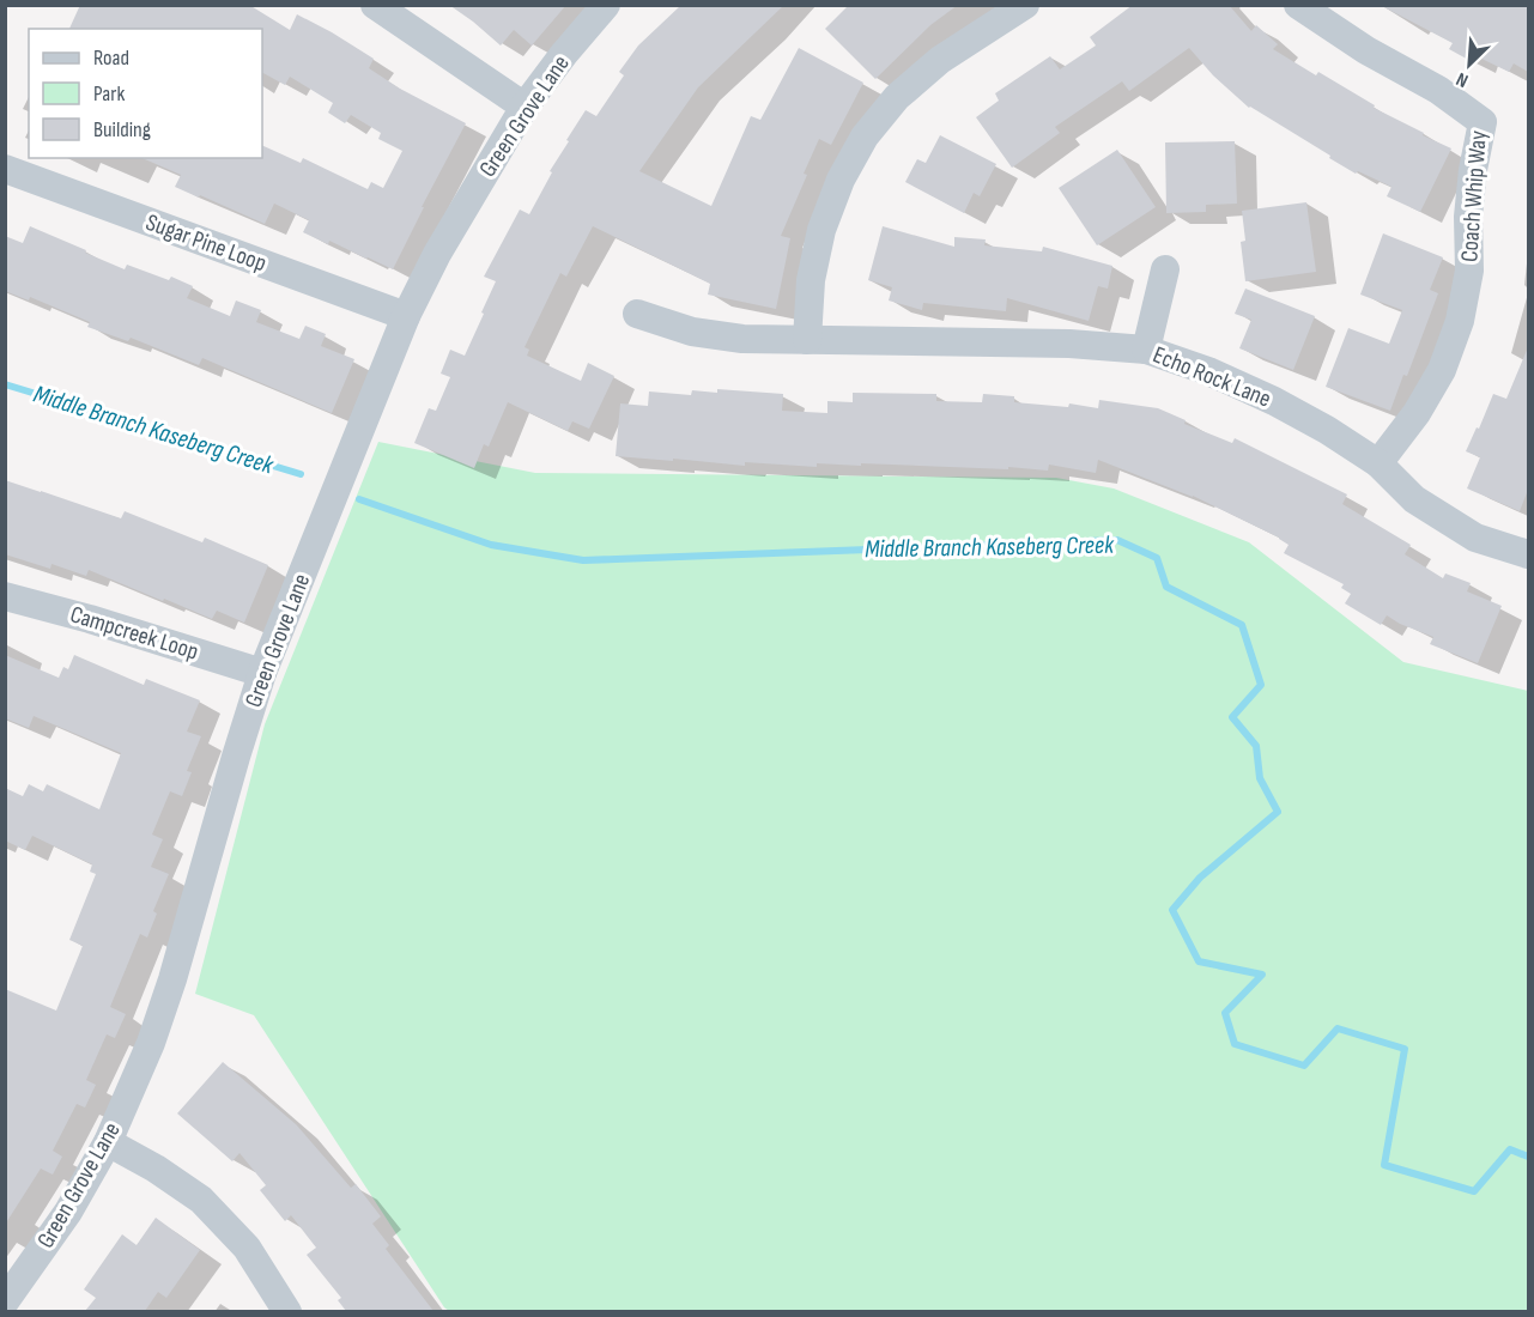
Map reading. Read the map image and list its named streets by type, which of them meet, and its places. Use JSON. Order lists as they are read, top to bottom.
{
  "streets": {
    "street": [
      "Green Grove Lane",
      "Coach Whip Way",
      "Sugar Pine Loop",
      "Echo Rock Lane",
      "Campcreek Loop"
    ]
  },
  "crossings": [
    ["Green Grove Lane", "Sugar Pine Loop"],
    ["Green Grove Lane", "Campcreek Loop"],
    ["Coach Whip Way", "Echo Rock Lane"]
  ],
  "water": ["Middle Branch Kaseberg Creek"],
  "legend": ["Road", "Park", "Building"],
  "north": "bottom left"
}
